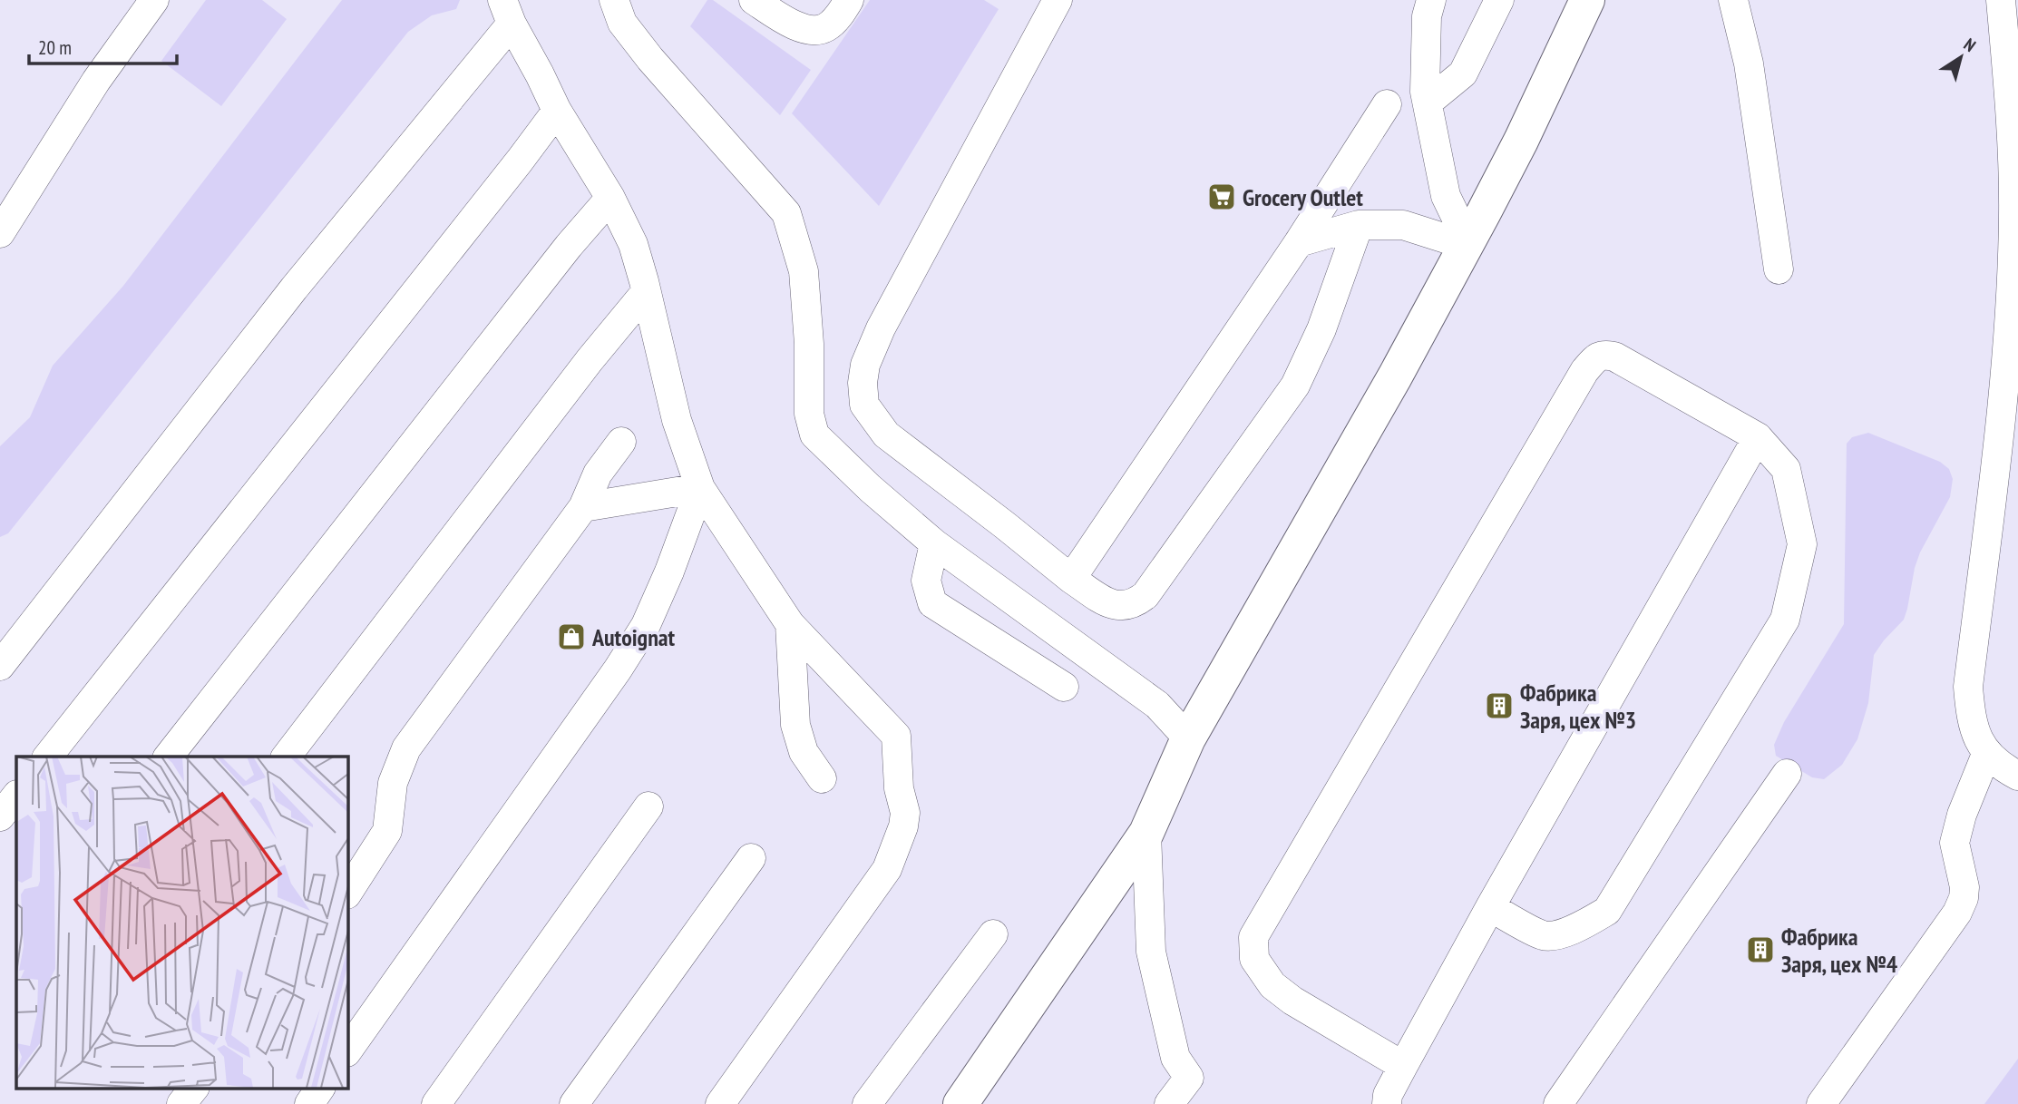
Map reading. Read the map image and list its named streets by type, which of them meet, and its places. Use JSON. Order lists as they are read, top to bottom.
{
  "places": {
    "supermarket": ["Grocery Outlet"],
    "shop": ["Autoignat"],
    "building": ["Фабрика Заря, цех №3", "Фабрика Заря, цех №4"]
  },
  "scale_bar": "20 m",
  "north": "top right"
}
